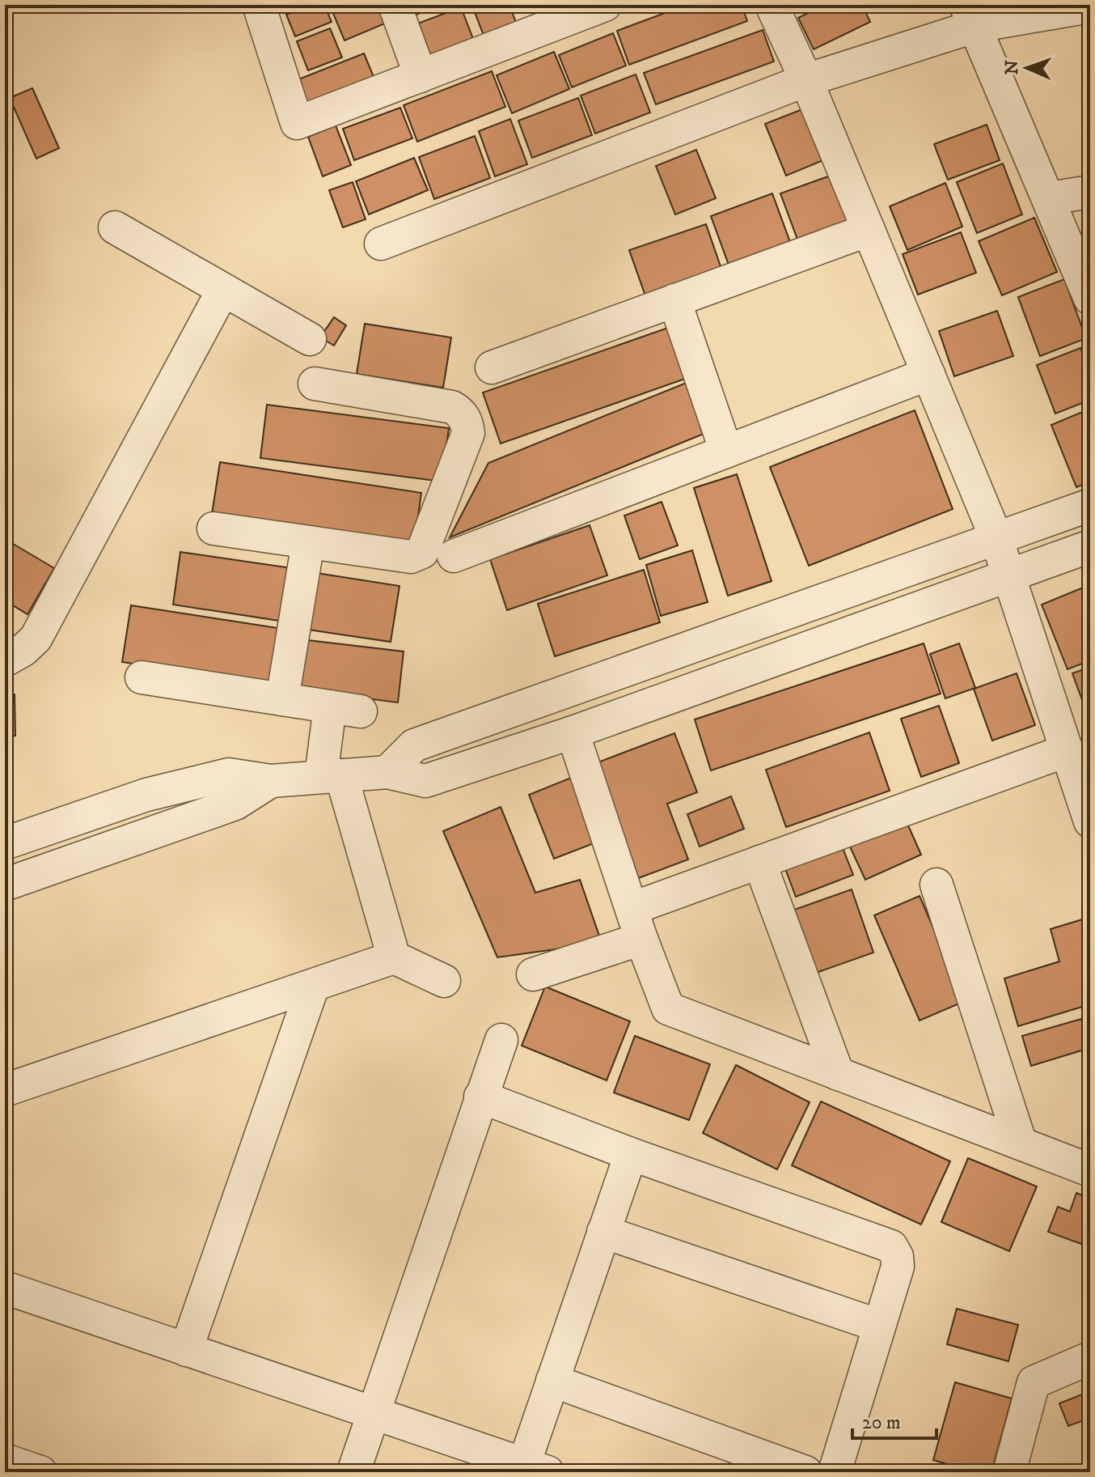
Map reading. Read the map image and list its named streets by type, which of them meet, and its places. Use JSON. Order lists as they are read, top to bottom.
{
  "scale_bar": "20 m",
  "north": "left"
}
